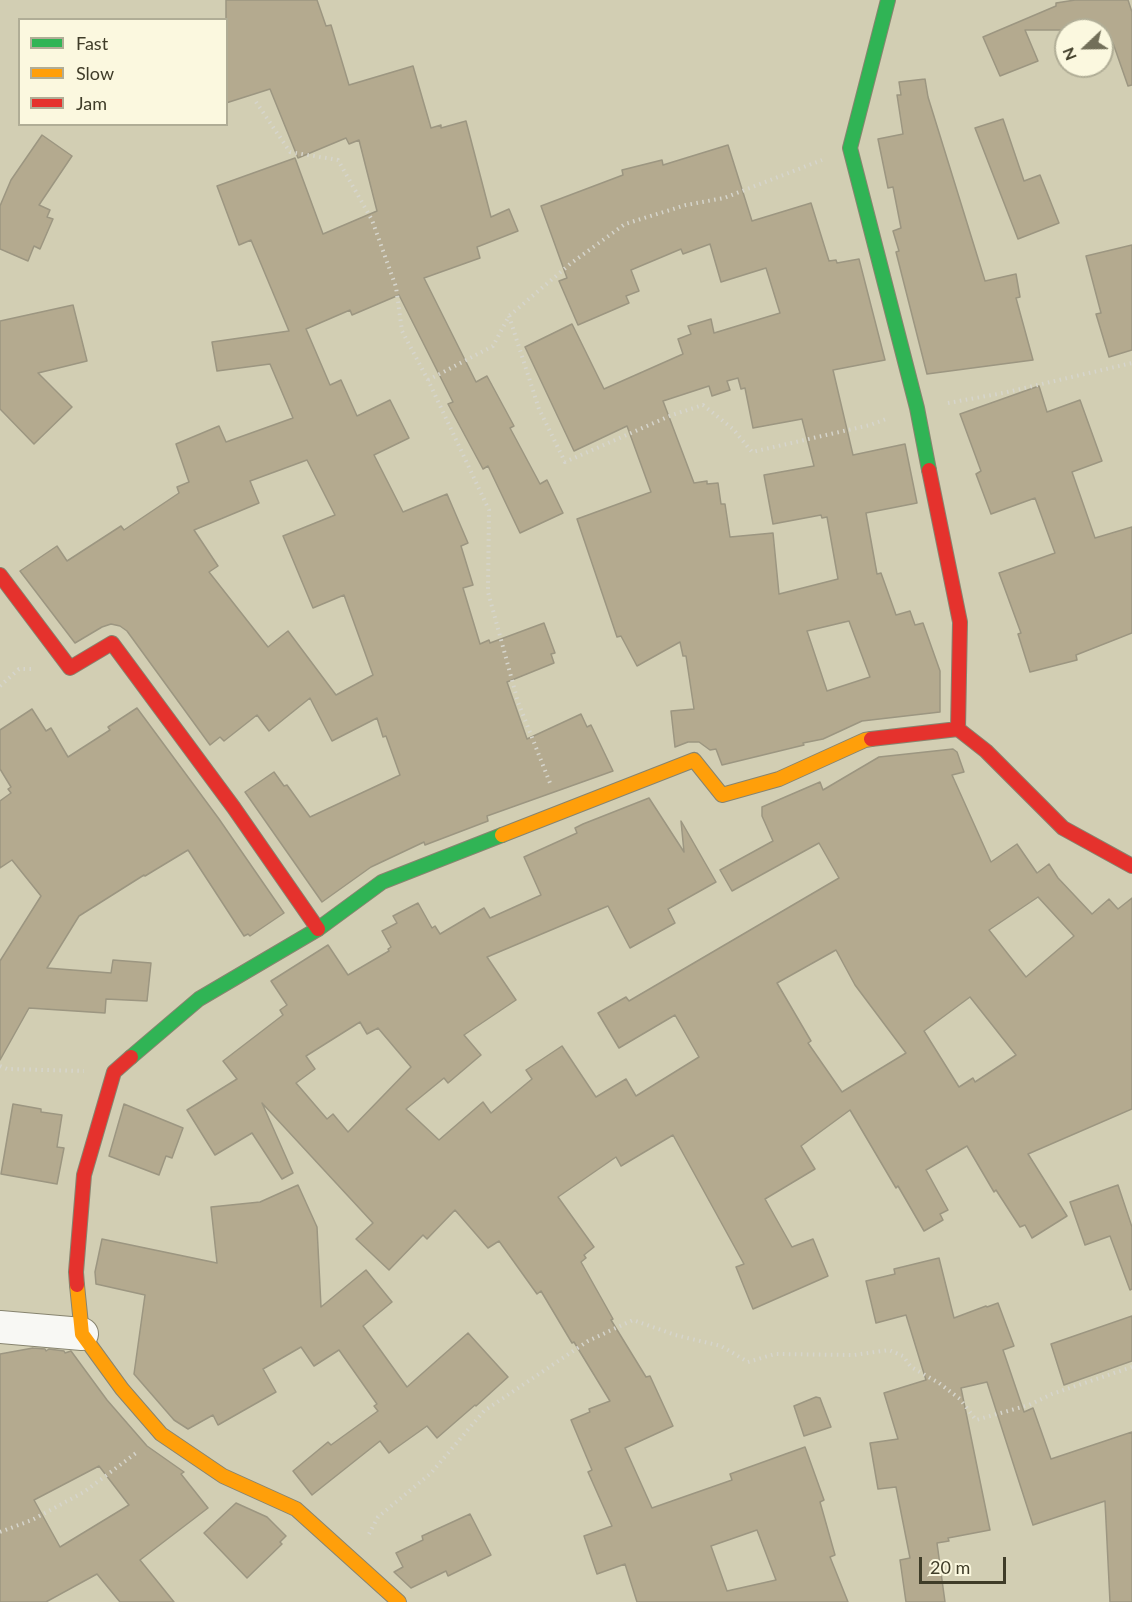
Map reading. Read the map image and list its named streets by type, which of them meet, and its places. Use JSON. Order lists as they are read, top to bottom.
{
  "legend": ["Fast", "Slow", "Jam"],
  "scale_bar": "20 m",
  "north": "left"
}
